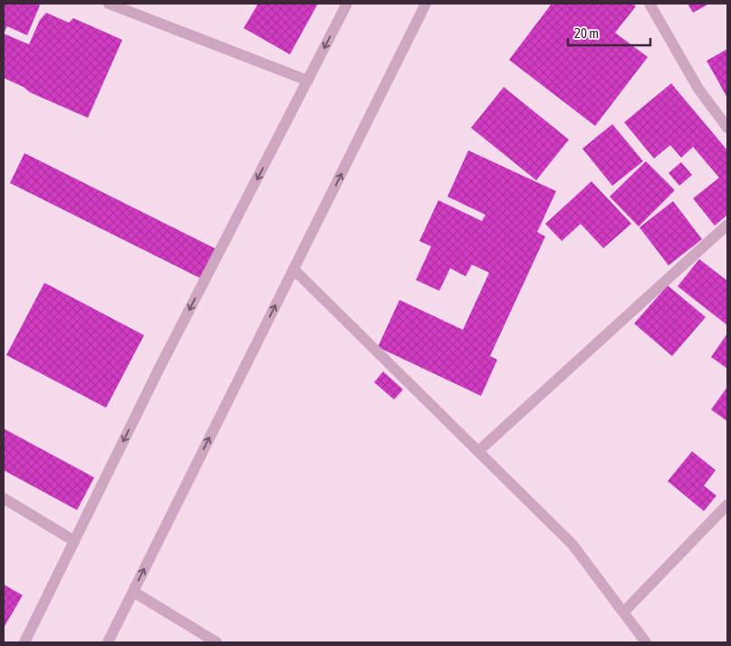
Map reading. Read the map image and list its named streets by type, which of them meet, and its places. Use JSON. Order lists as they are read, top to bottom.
{
  "scale_bar": "20 m"
}
